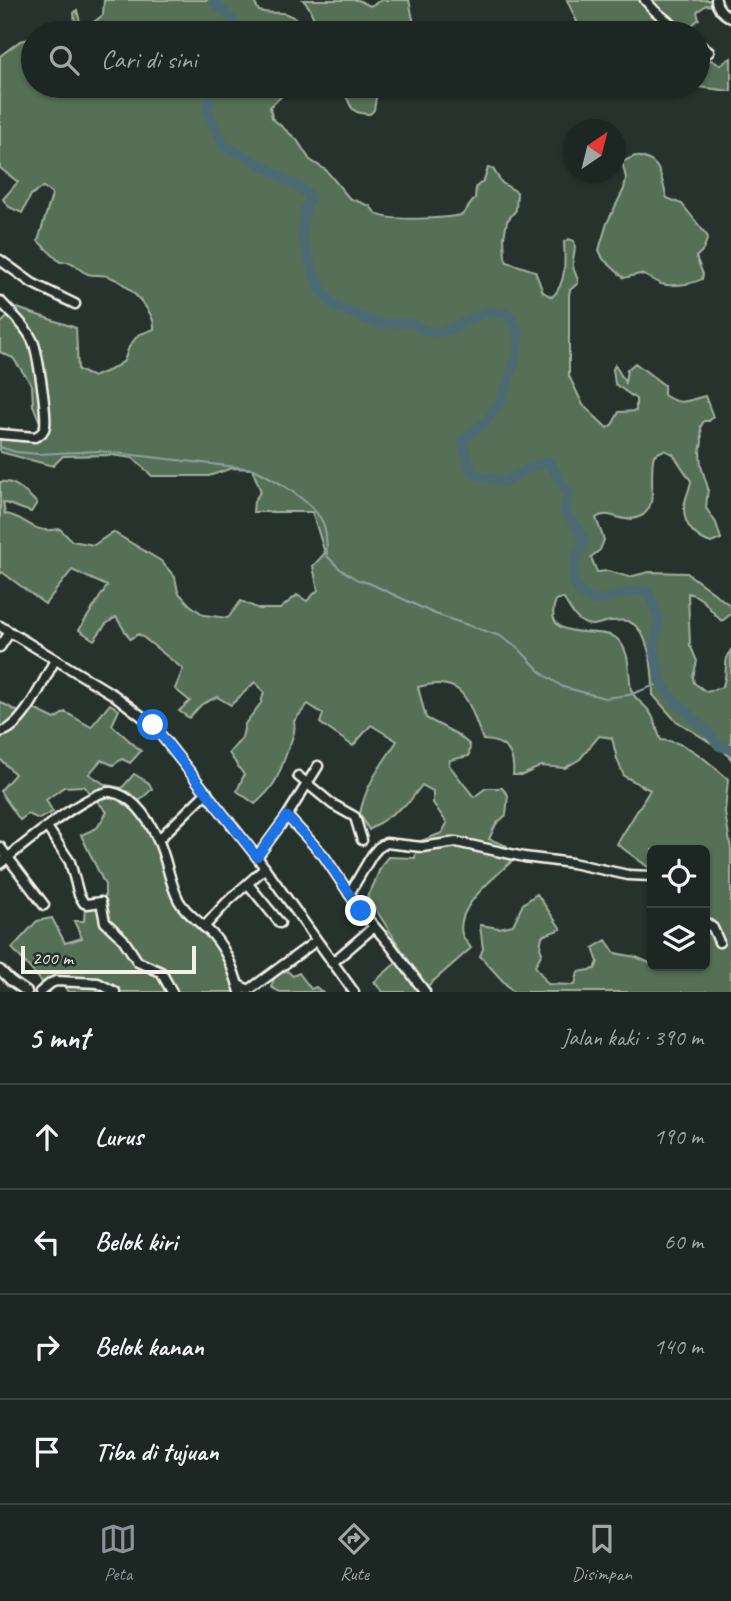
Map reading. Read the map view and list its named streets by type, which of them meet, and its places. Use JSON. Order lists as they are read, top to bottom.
{
  "scale_bar": "200 m",
  "north": "top right",
  "page": {
    "search": "Cari di sini",
    "scale": "200 m",
    "heading": ["5 mnt", "Jalan kaki · 390 m"],
    "list": [
      ["Lurus", "190 m"],
      ["Belok kiri", "60 m"],
      ["Belok kanan", "140 m"],
      "Tiba di tujuan"
    ],
    "nav": ["Peta", "Rute", "Disimpan"]
  }
}
